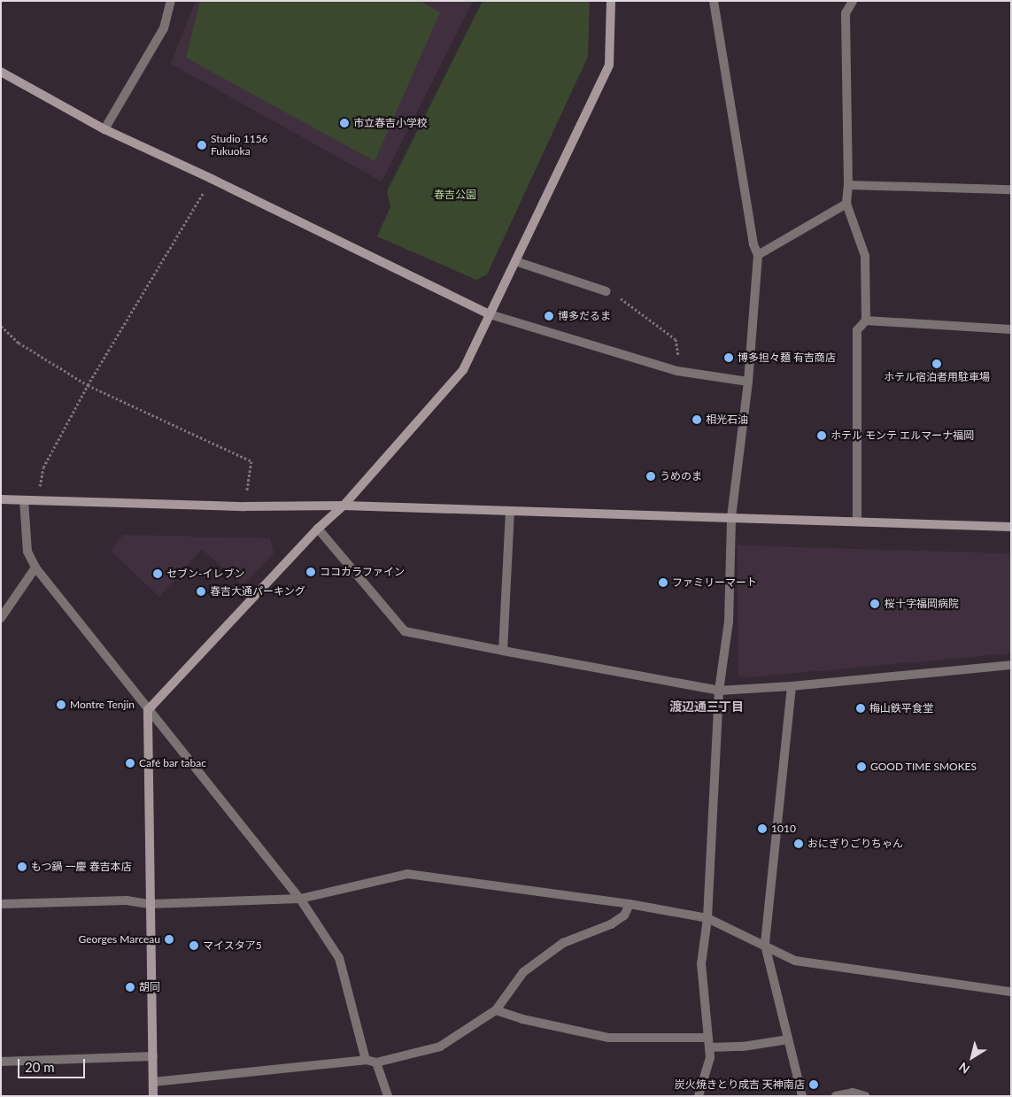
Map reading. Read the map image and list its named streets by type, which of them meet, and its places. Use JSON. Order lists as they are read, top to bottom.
{
  "districts": ["渡辺通三丁目"],
  "parks": ["春吉公園"],
  "places": [
    "市立春吉小学校",
    "Studio 1156 Fukuoka",
    "博多だるま",
    "博多担々麺 有吉商店",
    "ホテル宿泊者用駐車場",
    "相光石油",
    "ホテル モンテ エルマーナ福岡",
    "うめのま",
    "ココカラファイン",
    "セブン-イレブン",
    "ファミリーマート",
    "春吉大通パーキング",
    "桜十字福岡病院",
    "Montre Tenjin",
    "梅山鉄平食堂",
    "Café bar tabac",
    "GOOD TIME SMOKES",
    "1010",
    "おにぎりごりちゃん",
    "もつ鍋 一慶 春吉本店",
    "Georges Marceau",
    "マイスタア5",
    "胡同",
    "炭火焼きとり成吉 天神南店"
  ],
  "scale_bar": "20 m",
  "north": "bottom left"
}
